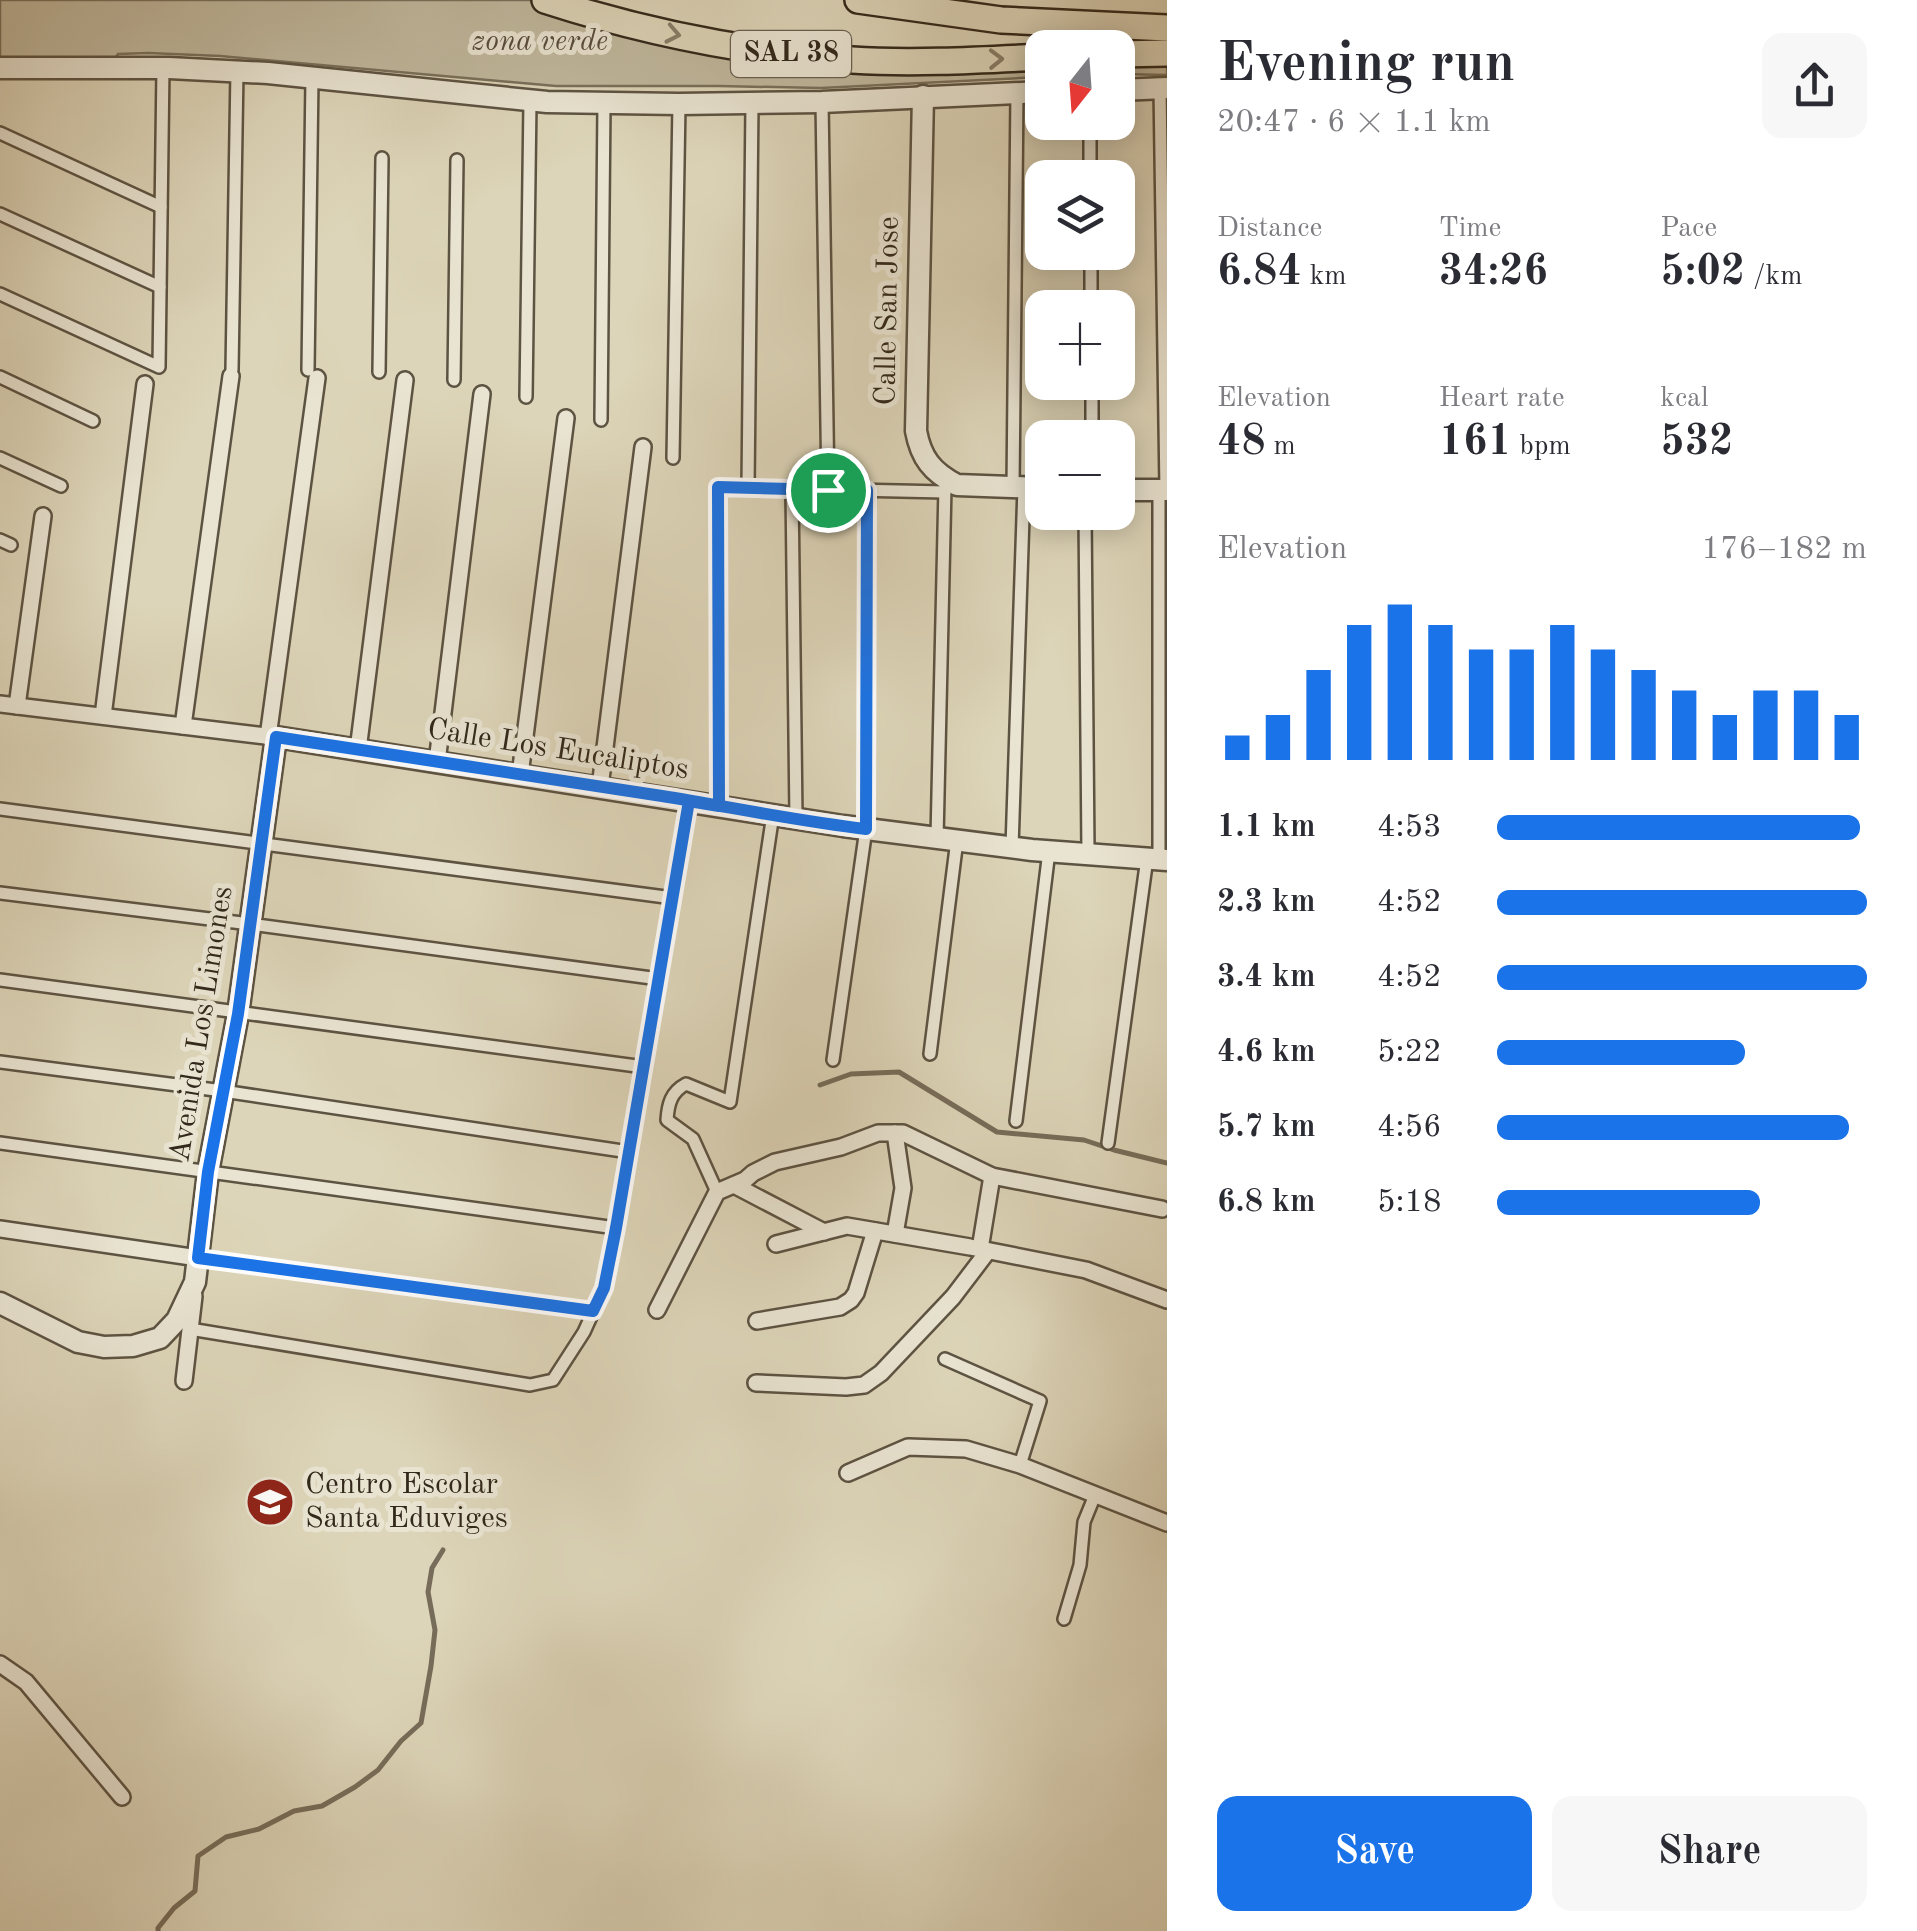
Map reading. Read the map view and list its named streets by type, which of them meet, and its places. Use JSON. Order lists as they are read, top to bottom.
{
  "streets": {
    "highway": ["SAL 38"],
    "street": ["Calle San Jose", "Calle Los Eucaliptos", "Avenida Los Limones"]
  },
  "crossings": [
    ["Calle Los Eucaliptos", "Avenida Los Limones"]
  ],
  "parks": ["zona verde"],
  "places": {
    "school or university": ["Centro Escolar Santa Eduviges"]
  },
  "north": "bottom",
  "page": {
    "heading": ["Evening run", "20:47 · 6 × 1.1 km"],
    "map_buttons": ["+", "−"],
    "stats": [
      ["Distance", "6.84 km"],
      ["Time", "34:26"],
      ["Pace", "5:02 /km"],
      ["Elevation", "48 m"],
      ["Heart rate", "161 bpm"],
      ["kcal", "532"]
    ],
    "chart": ["Elevation", "176–182 m"],
    "list": [
      {
        "name": "1.1 km",
        "note": "4:53"
      },
      {
        "name": "2.3 km",
        "note": "4:52"
      },
      {
        "name": "3.4 km",
        "note": "4:52"
      },
      {
        "name": "4.6 km",
        "note": "5:22"
      },
      {
        "name": "5.7 km",
        "note": "4:56"
      },
      {
        "name": "6.8 km",
        "note": "5:18"
      }
    ],
    "buttons": ["Save", "Share"]
  }
}
